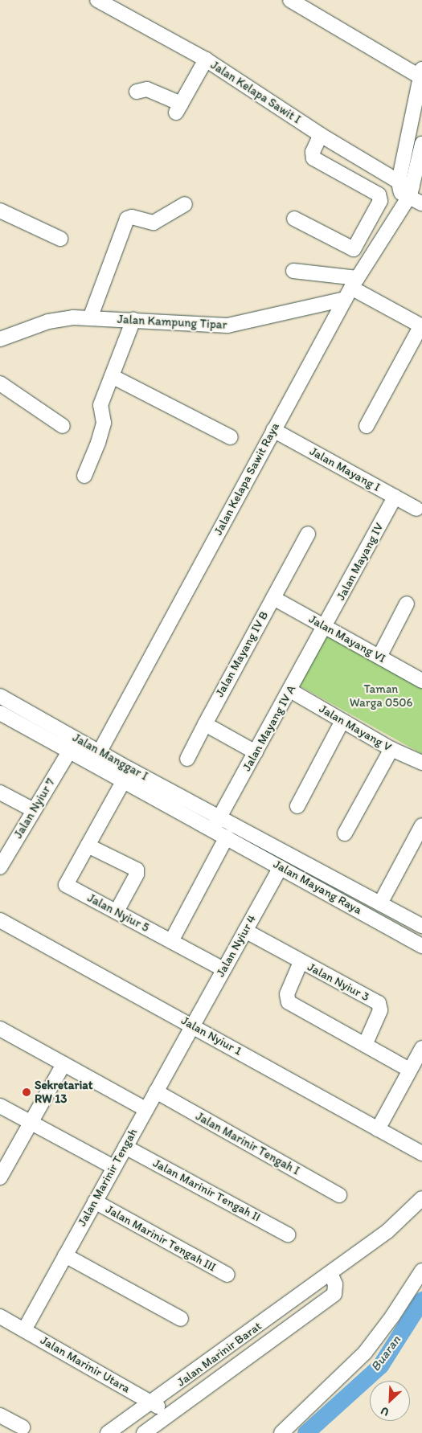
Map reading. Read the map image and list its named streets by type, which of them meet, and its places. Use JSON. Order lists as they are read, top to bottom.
{
  "streets": {
    "street": [
      "Jalan Kelapa Sawit I",
      "Jalan Kampung Tipar",
      "Jalan Mayang I",
      "Jalan Kelapa Sawit Raya",
      "Jalan Mayang IV",
      "Jalan Mayang VI",
      "Jalan Mayang IV B",
      "Jalan Mayang IV A",
      "Jalan Mayang V",
      "Jalan Manggar I",
      "Jalan Nyiur 7",
      "Jalan Mayang Raya",
      "Jalan Nyiur 5",
      "Jalan Nyiur 4",
      "Jalan Nyiur 3",
      "Jalan Nyiur 1",
      "Jalan Marinir Tengah I",
      "Jalan Marinir Tengah",
      "Jalan Marinir Tengah II",
      "Jalan Marinir Tengah III",
      "Jalan Marinir Barat",
      "Jalan Marinir Utara"
    ]
  },
  "crossings": [
    ["Jalan Kelapa Sawit I", "Jalan Kelapa Sawit Raya"],
    ["Jalan Kampung Tipar", "Jalan Kelapa Sawit Raya"],
    ["Jalan Mayang I", "Jalan Kelapa Sawit Raya"],
    ["Jalan Mayang I", "Jalan Mayang IV"],
    ["Jalan Kelapa Sawit Raya", "Jalan Manggar I"],
    ["Jalan Mayang IV", "Jalan Mayang VI"],
    ["Jalan Mayang IV", "Jalan Mayang IV A"],
    ["Jalan Mayang VI", "Jalan Mayang IV B"],
    ["Jalan Mayang VI", "Jalan Mayang IV A"],
    ["Jalan Mayang IV A", "Jalan Mayang V"],
    ["Jalan Mayang IV A", "Jalan Manggar I"],
    ["Jalan Mayang IV A", "Jalan Mayang Raya"],
    ["Jalan Manggar I", "Jalan Nyiur 7"],
    ["Jalan Manggar I", "Jalan Mayang Raya"],
    ["Jalan Mayang Raya", "Jalan Nyiur 4"],
    ["Jalan Nyiur 5", "Jalan Nyiur 4"],
    ["Jalan Nyiur 4", "Jalan Nyiur 3"],
    ["Jalan Nyiur 4", "Jalan Nyiur 1"],
    ["Jalan Nyiur 4", "Jalan Marinir Tengah"],
    ["Jalan Nyiur 1", "Jalan Marinir Tengah"],
    ["Jalan Marinir Tengah I", "Jalan Marinir Tengah"],
    ["Jalan Marinir Tengah", "Jalan Marinir Tengah II"],
    ["Jalan Marinir Tengah", "Jalan Marinir Tengah III"],
    ["Jalan Marinir Tengah", "Jalan Marinir Utara"],
    ["Jalan Marinir Barat", "Jalan Marinir Utara"]
  ],
  "water": ["Buaran"],
  "parks": ["Taman Warga 0506"],
  "places": ["Sekretariat RW 13"],
  "north": "bottom left"
}
